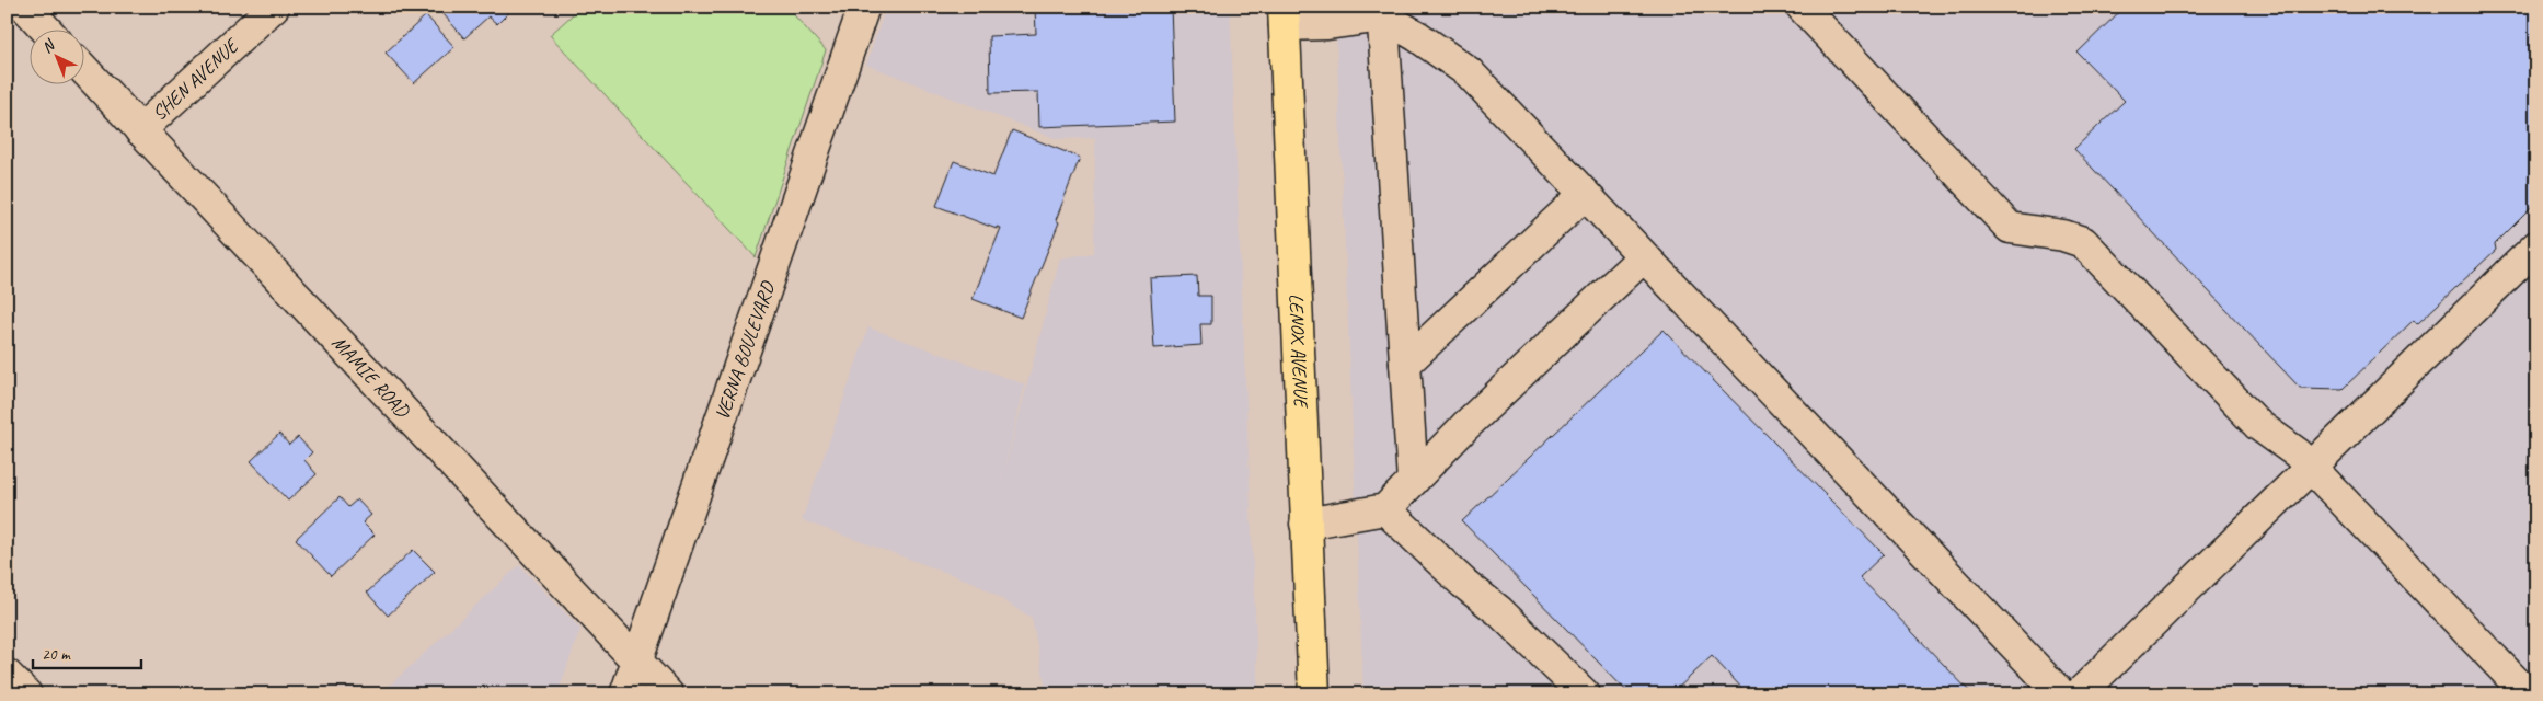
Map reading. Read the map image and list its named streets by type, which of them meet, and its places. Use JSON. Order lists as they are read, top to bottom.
{
  "streets": {
    "main road": ["LENOX AVENUE"],
    "street": ["SHEN AVENUE", "VERNA BOULEVARD", "MAMIE ROAD"]
  },
  "crossings": [
    ["SHEN AVENUE", "MAMIE ROAD"],
    ["VERNA BOULEVARD", "MAMIE ROAD"]
  ],
  "scale_bar": "20 m",
  "north": "top left"
}
